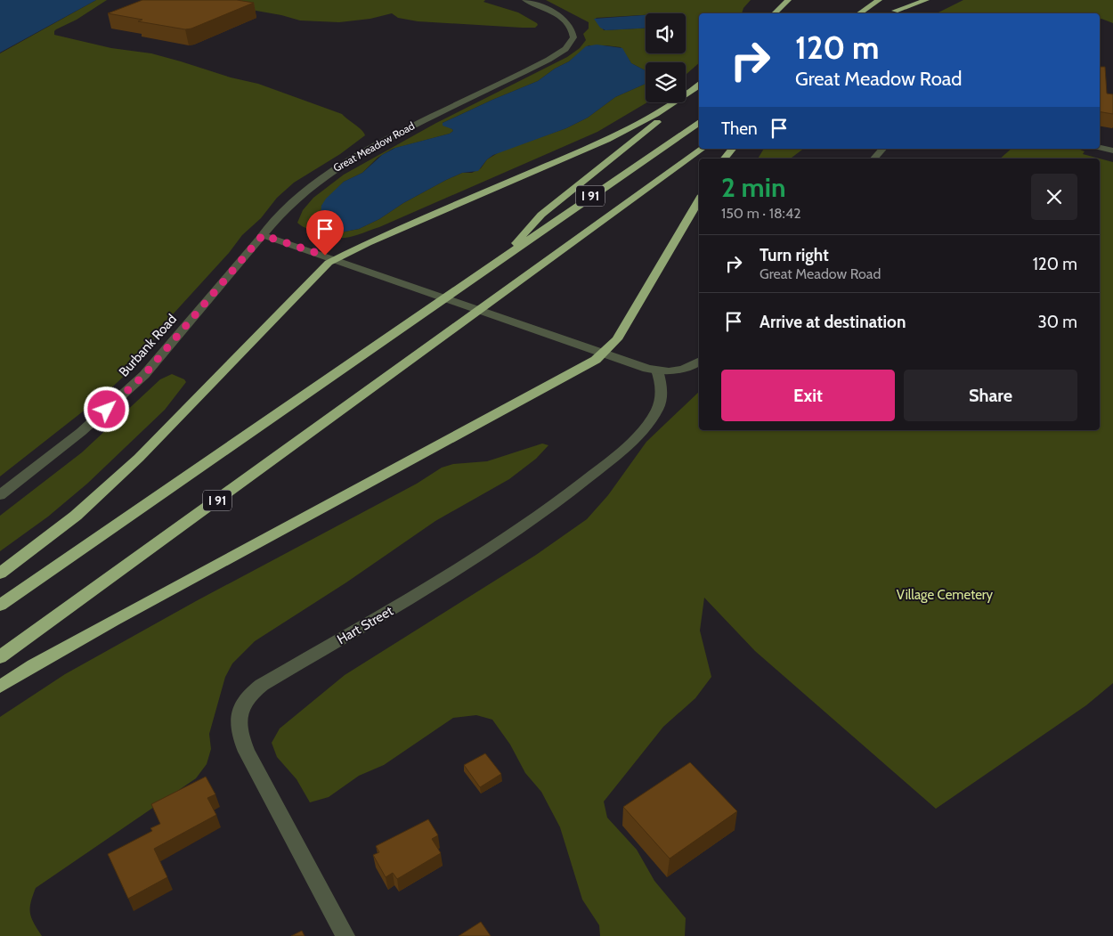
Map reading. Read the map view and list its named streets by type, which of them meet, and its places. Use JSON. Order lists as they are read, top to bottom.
{
  "streets": {
    "highway": ["I 91"],
    "street": ["Great Meadow Road", "Burbank Road", "Hart Street"]
  },
  "crossings": [
    ["Great Meadow Road", "Burbank Road"]
  ],
  "parks": ["Village Cemetery"],
  "page": {
    "turn": ["120 m", "Great Meadow Road"],
    "then": "Then",
    "heading": ["2 min", "150 m · 18:42"],
    "list": [
      {
        "name": "Turn right",
        "note": "Great Meadow Road",
        "value": "120 m"
      },
      {
        "name": "Arrive at destination",
        "value": "30 m"
      }
    ],
    "buttons": ["Exit", "Share"]
  }
}
